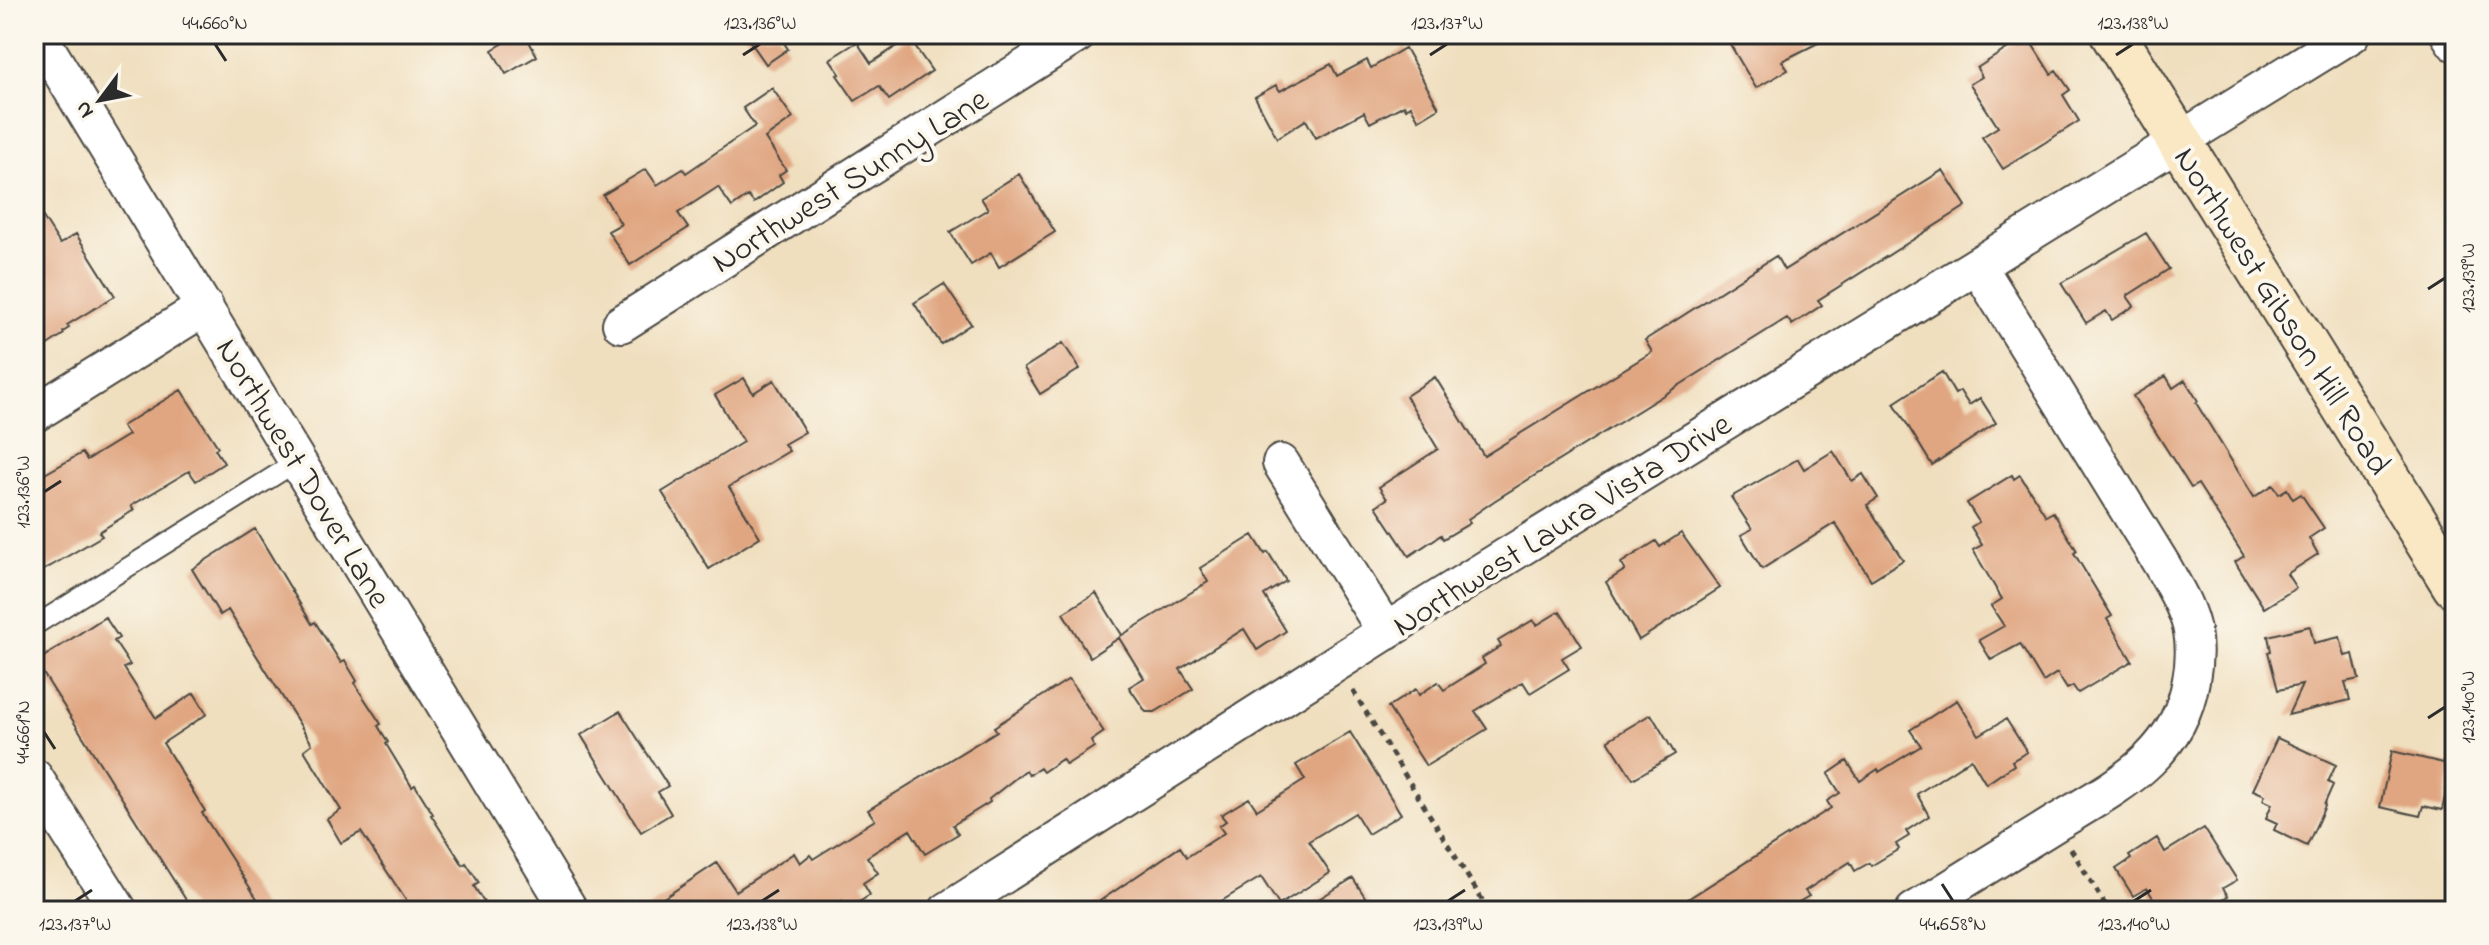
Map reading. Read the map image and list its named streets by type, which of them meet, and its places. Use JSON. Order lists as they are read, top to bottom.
{
  "streets": {
    "main road": ["Northwest Gibson Hill Road"],
    "street": ["Northwest Sunny Lane", "Northwest Dover Lane", "Northwest Laura Vista Drive"]
  },
  "crossings": [
    ["Northwest Gibson Hill Road", "Northwest Laura Vista Drive"]
  ],
  "north": "bottom left",
  "coordinates": [
    "44.660°N",
    "123.136°W",
    "123.137°W",
    "123.138°W",
    "123.139°W",
    "123.140°W",
    "44.661°N",
    "44.658°N"
  ]
}
